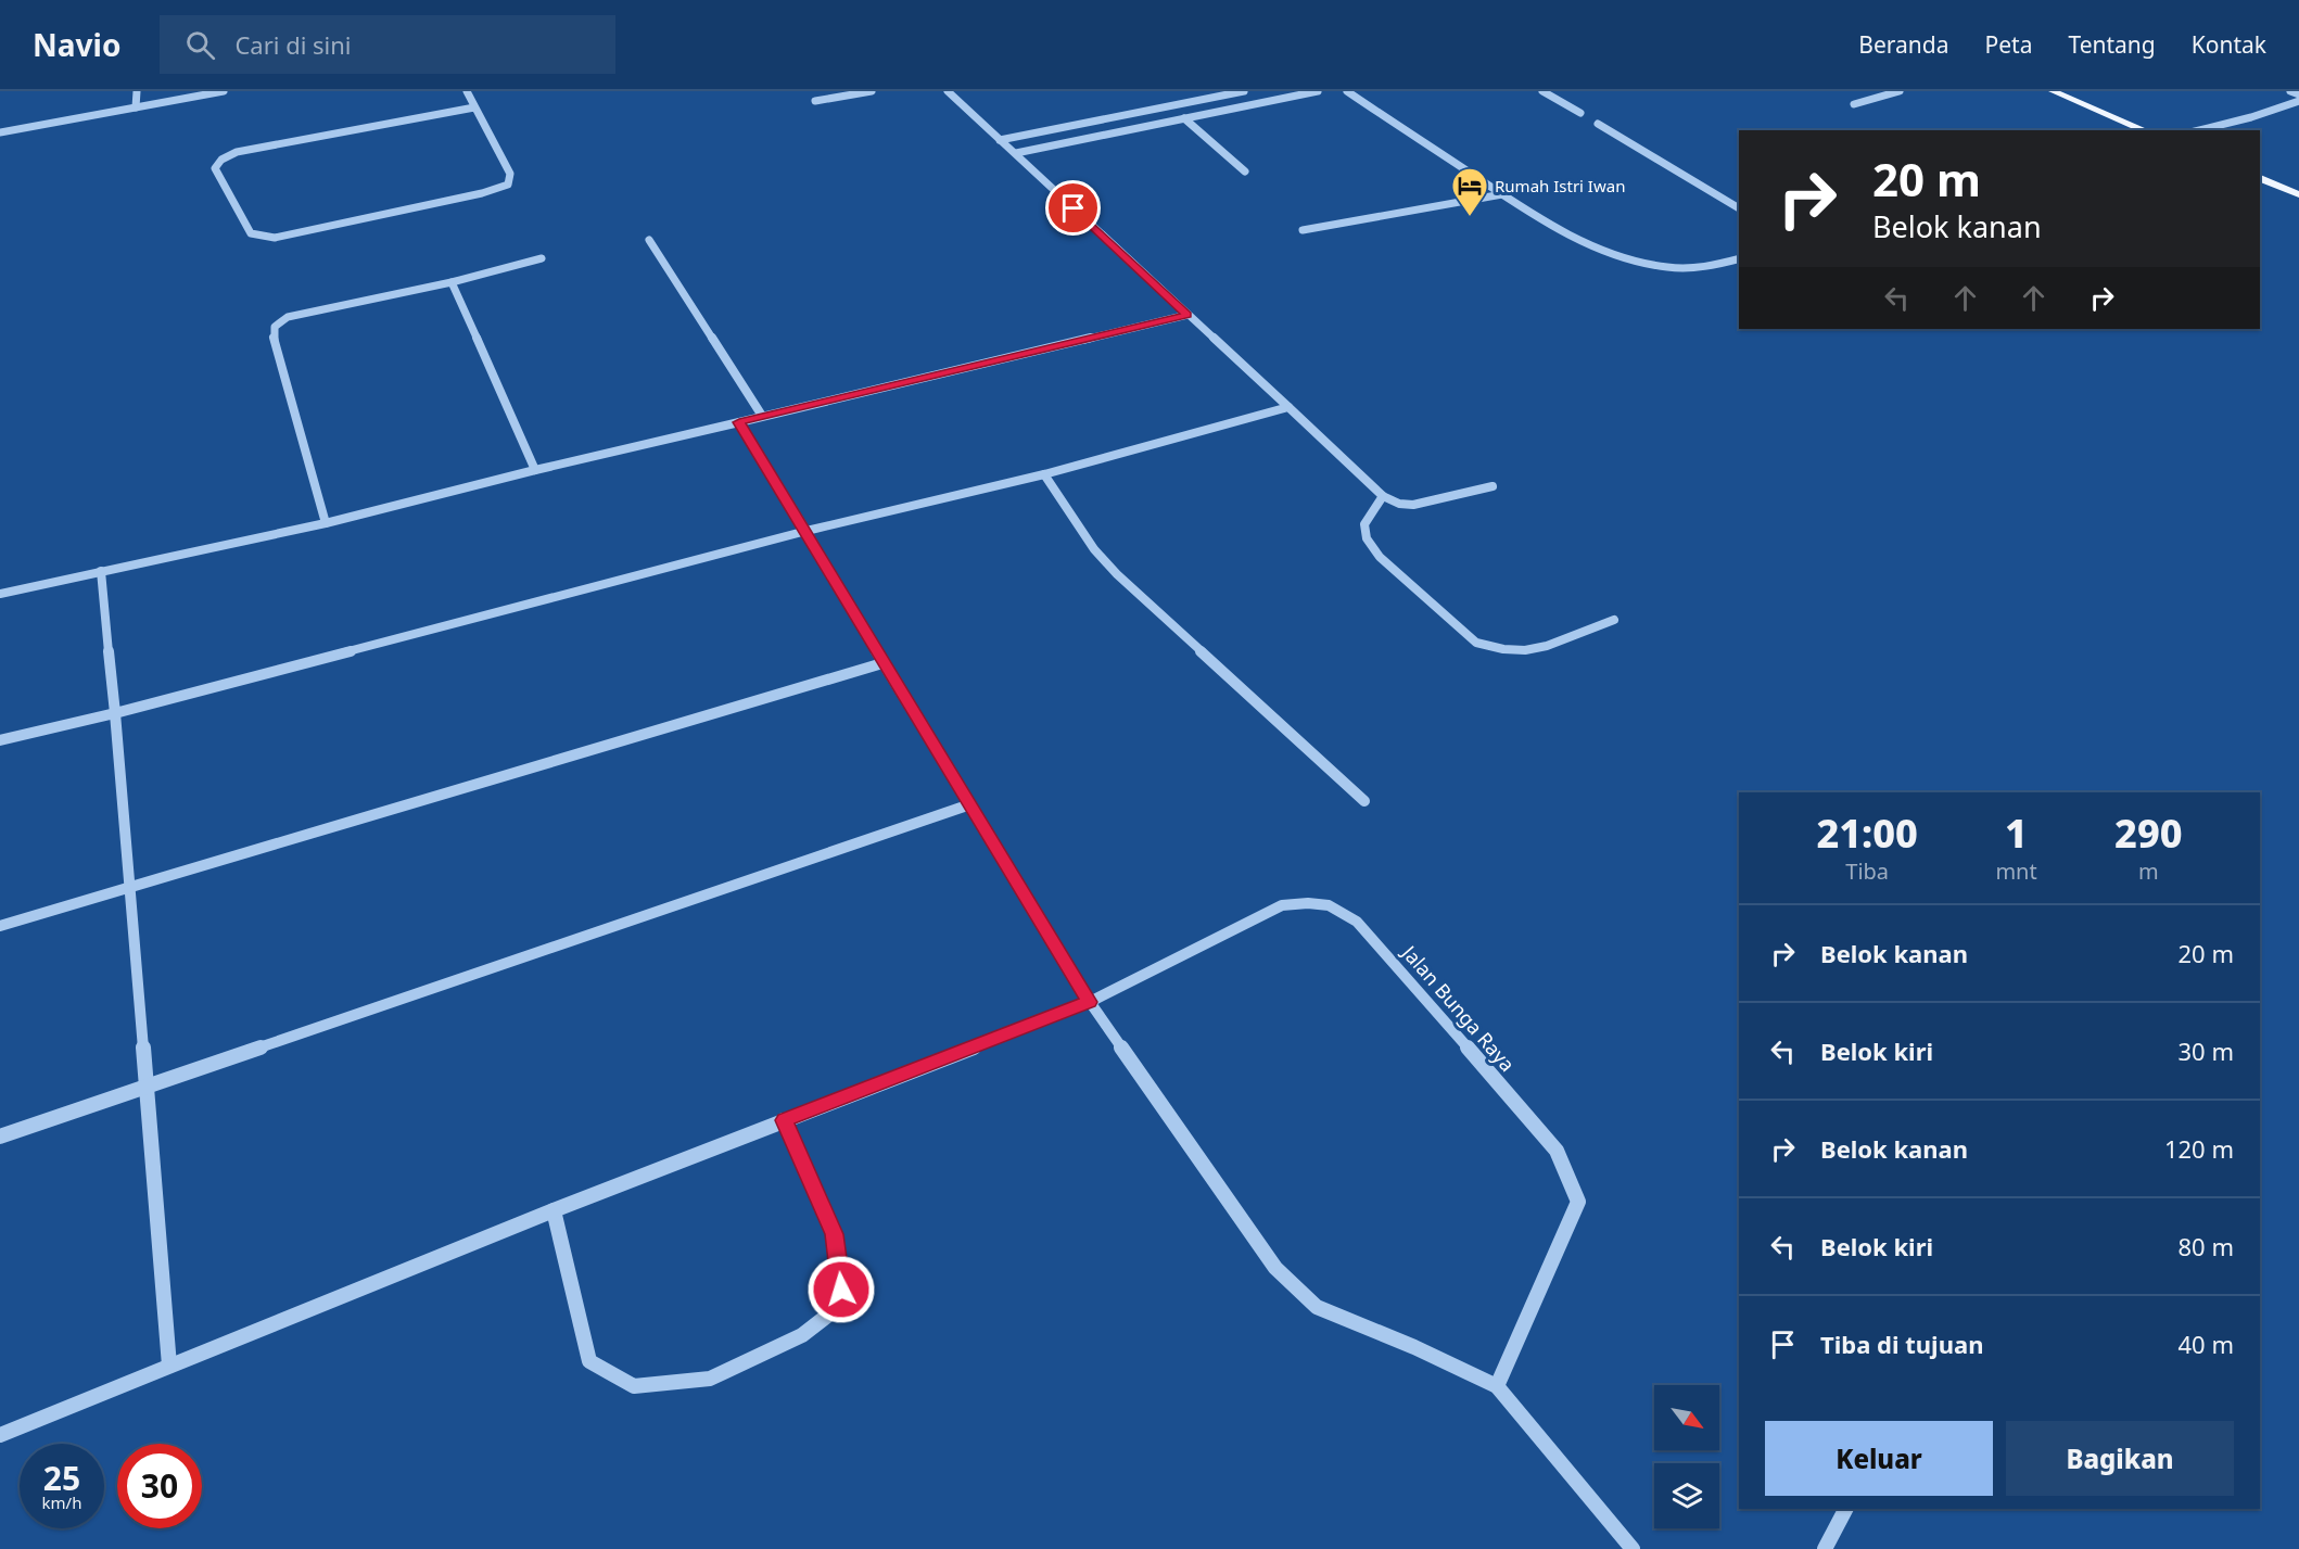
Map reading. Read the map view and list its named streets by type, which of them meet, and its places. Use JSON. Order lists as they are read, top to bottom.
{
  "streets": {
    "street": ["Jalan Bunga Raya"]
  },
  "places": {
    "hotel": ["Rumah Istri Iwan"]
  },
  "north": "bottom right",
  "page": {
    "header": "Navio",
    "search": "Cari di sini",
    "nav": [
      "Beranda",
      "Peta",
      "Tentang",
      "Kontak"
    ],
    "turn": ["20 m", "Belok kanan"],
    "eta": [
      "21:00",
      "Tiba",
      "1",
      "mnt",
      "290",
      "m"
    ],
    "list": [
      {
        "name": "Belok kanan",
        "value": "20 m"
      },
      {
        "name": "Belok kiri",
        "value": "30 m"
      },
      {
        "name": "Belok kanan",
        "value": "120 m"
      },
      {
        "name": "Belok kiri",
        "value": "80 m"
      },
      {
        "name": "Tiba di tujuan",
        "value": "40 m"
      }
    ],
    "buttons": ["Keluar", "Bagikan"],
    "speed": "25 km/h",
    "limit": "30"
  }
}
